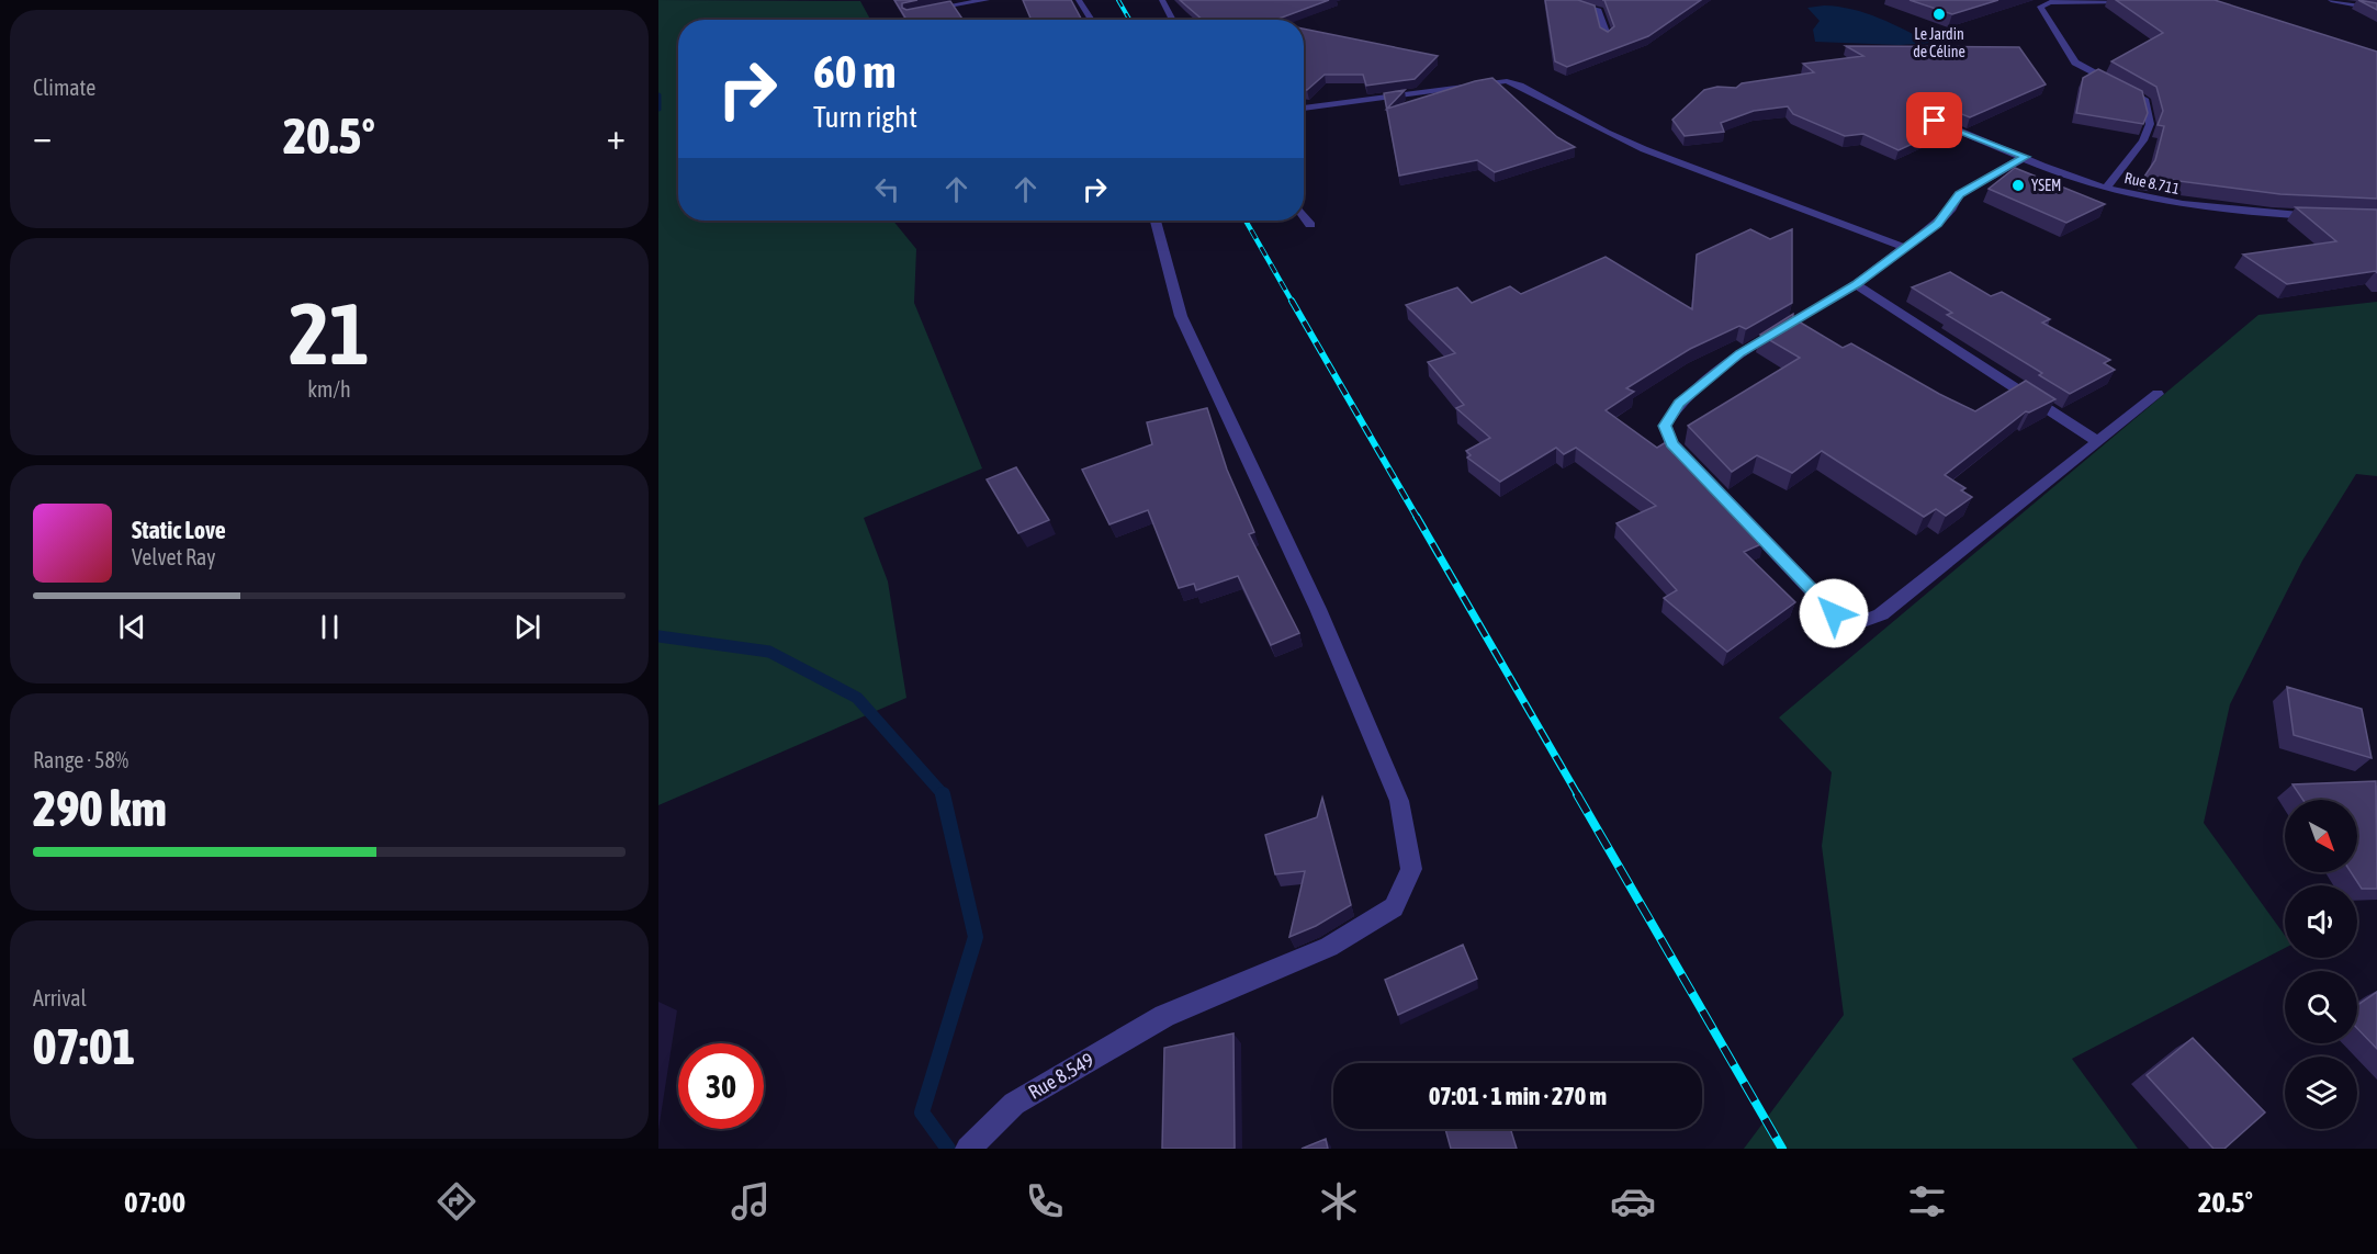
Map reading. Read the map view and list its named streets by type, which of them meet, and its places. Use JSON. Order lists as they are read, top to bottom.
{
  "streets": {
    "street": ["Rue 8.711", "Rue 8.549"]
  },
  "places": ["Le Jardin de Céline", "YSEM"],
  "north": "bottom right",
  "page": {
    "tile": [
      "Climate",
      ["21", "km/h"],
      ["Range · 58%", "290 km"],
      ["Arrival", "07:01"]
    ],
    "turn": ["60 m", "Turn right"],
    "heat": ["−", "20.5°", "+"],
    "song": ["Static Love", "Velvet Ray"],
    "limit": "30",
    "trip": "07:01 · 1 min · 270 m",
    "tabs": ["07:00", "20.5°"]
  }
}
